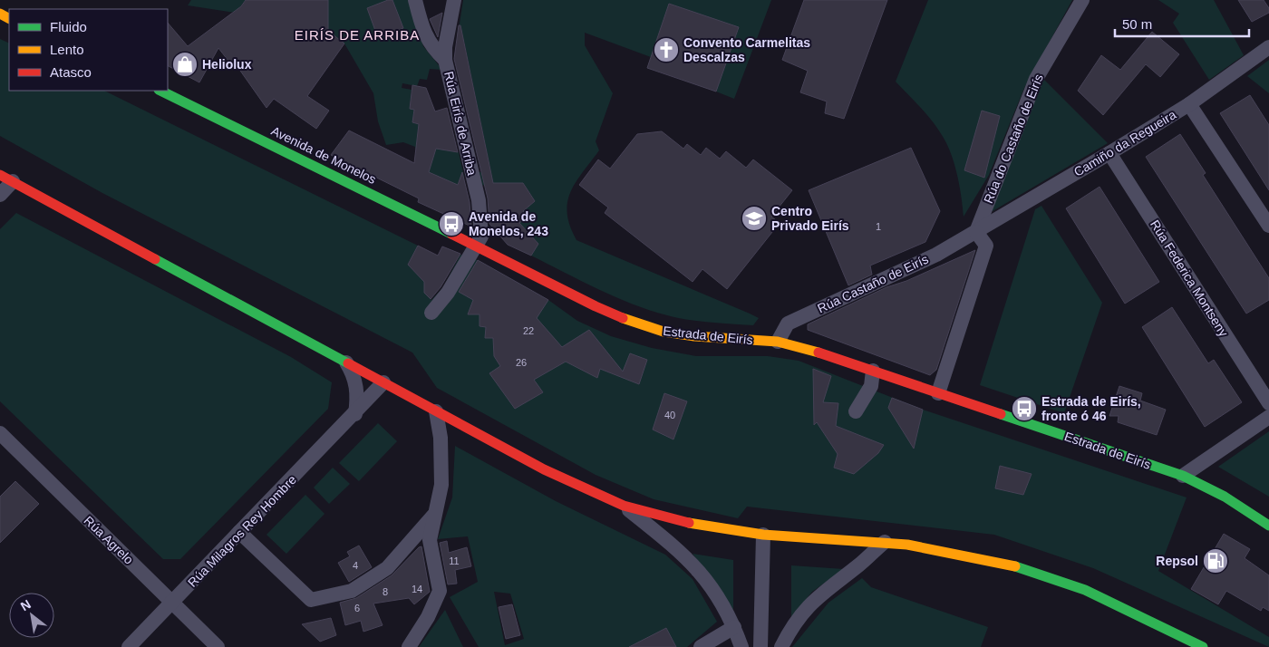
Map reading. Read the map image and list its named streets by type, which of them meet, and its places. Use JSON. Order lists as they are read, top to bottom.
{
  "streets": {
    "street": [
      "Rúa Eirís de Arriba",
      "Rúa do Castaño de Eirís",
      "Camiño da Regueira",
      "Avenida de Monelos",
      "Rúa Federica Montseny",
      "Rúa Castaño de Eirís",
      "Estrada de Eirís",
      "Rúa Milagros Rey Hombre",
      "Rúa Agrelo"
    ]
  },
  "crossings": [
    ["Rúa Eirís de Arriba", "Avenida de Monelos"],
    ["Rúa Eirís de Arriba", "Estrada de Eirís"],
    ["Rúa do Castaño de Eirís", "Camiño da Regueira"],
    ["Rúa do Castaño de Eirís", "Rúa Castaño de Eirís"],
    ["Camiño da Regueira", "Rúa Federica Montseny"],
    ["Camiño da Regueira", "Rúa Castaño de Eirís"],
    ["Avenida de Monelos", "Estrada de Eirís"],
    ["Rúa Castaño de Eirís", "Estrada de Eirís"],
    ["Rúa Milagros Rey Hombre", "Rúa Agrelo"]
  ],
  "districts": ["EIRÍS DE ARRIBA"],
  "places": {
    "church": ["Convento Carmelitas Descalzas"],
    "shop": ["Heliolux"],
    "school or university": ["Centro Privado Eirís"],
    "bus stop": ["Avenida de Monelos, 243", "Estrada de Eirís, fronte ó 46"],
    "fuel station": ["Repsol"]
  },
  "house_numbers": [
    "1",
    "22",
    "26",
    "40",
    "11",
    "4",
    "14",
    "8",
    "6"
  ],
  "legend": ["Fluido", "Lento", "Atasco"],
  "scale_bar": "50 m",
  "north": "top left"
}
